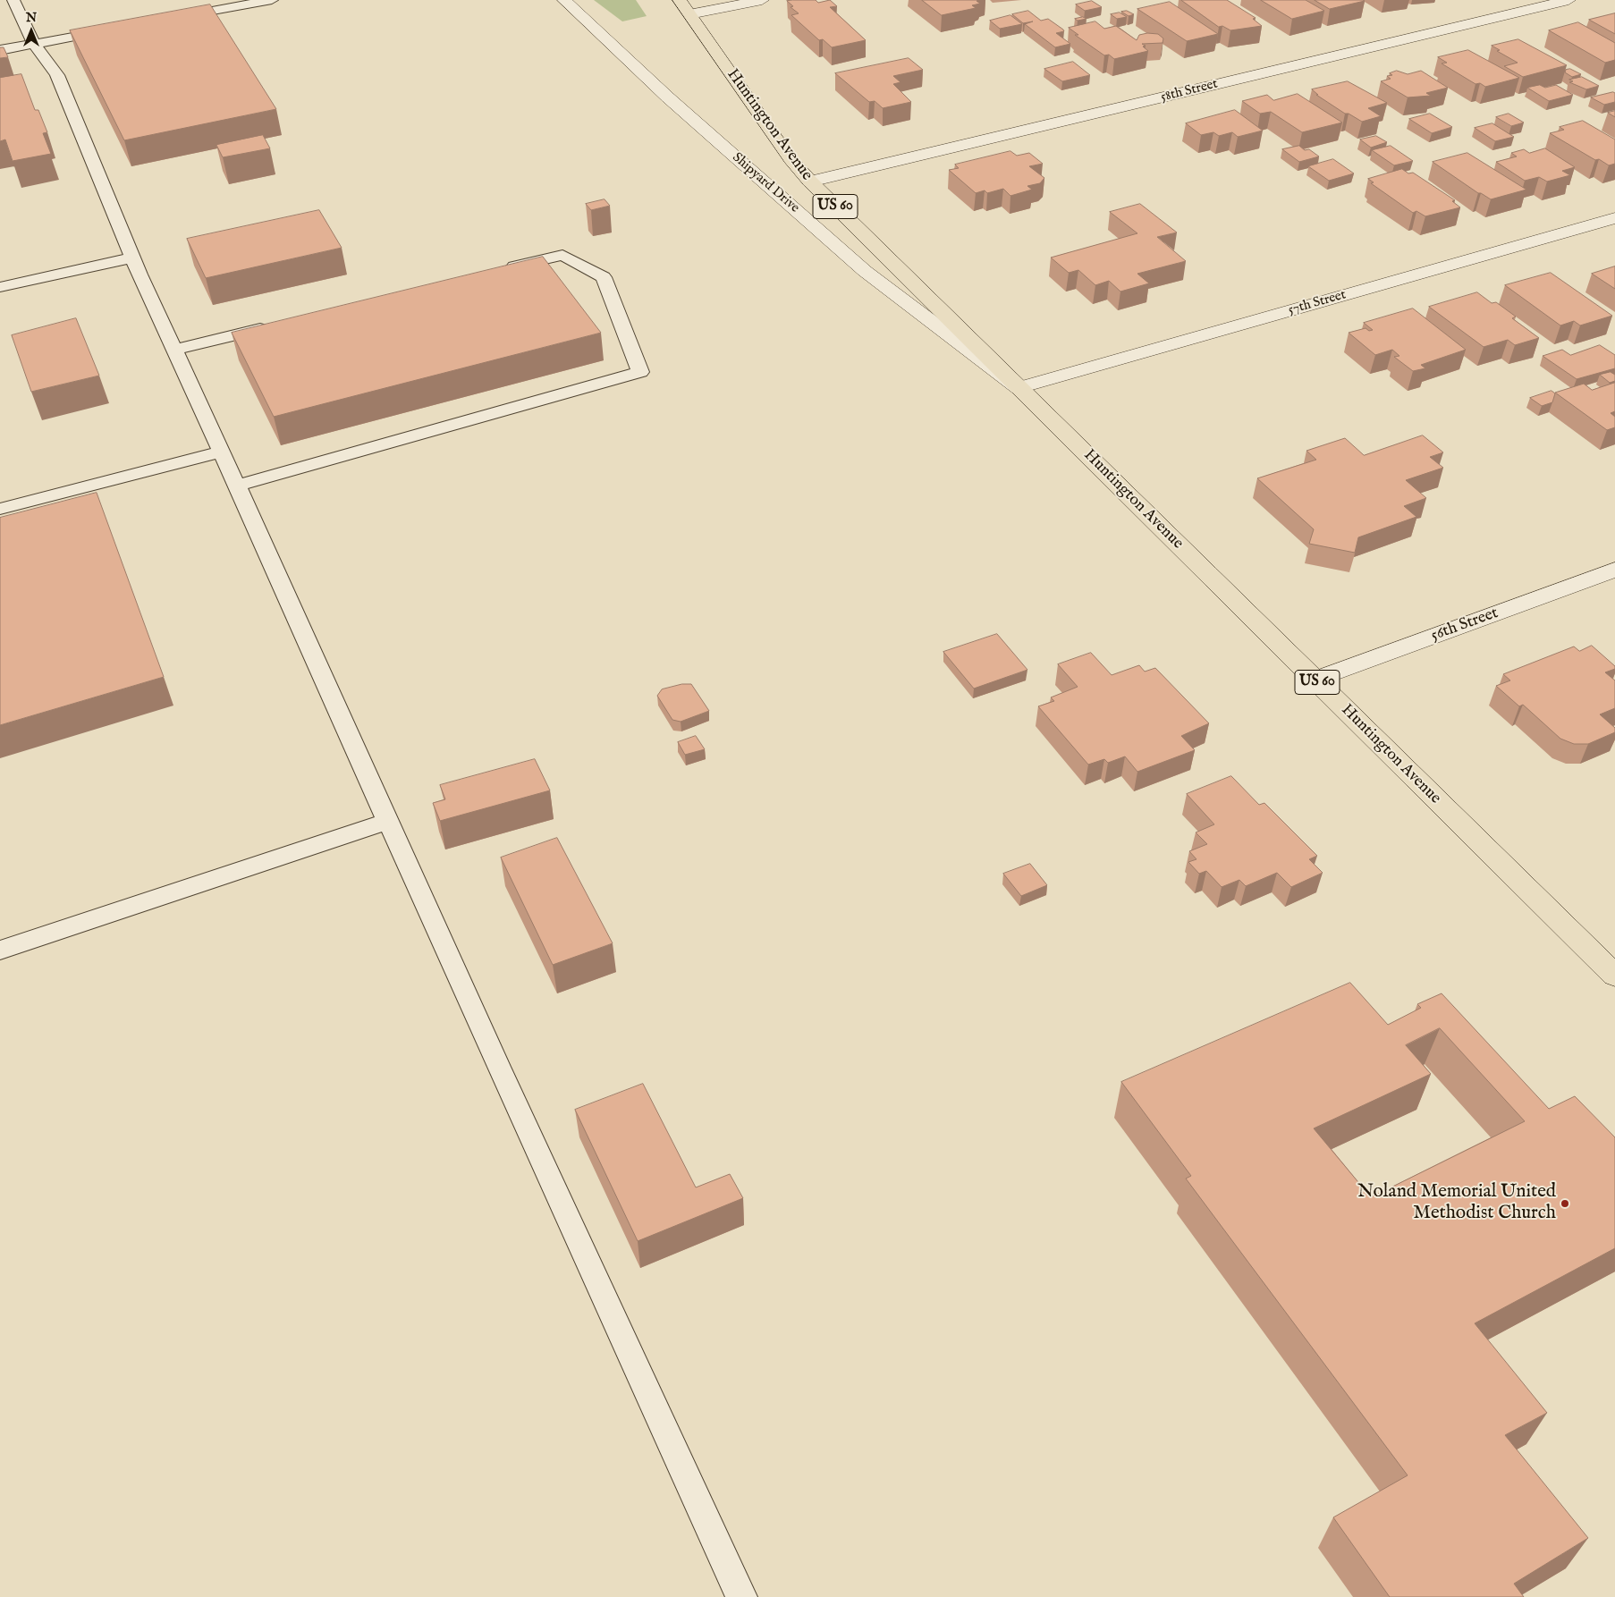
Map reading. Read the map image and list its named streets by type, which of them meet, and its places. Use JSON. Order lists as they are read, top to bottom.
{
  "streets": {
    "main road": ["Huntington Avenue", "US 60"],
    "street": [
      "58th Street",
      "Shipyard Drive",
      "57th Street",
      "56th Street"
    ]
  },
  "crossings": [
    ["58th Street", "Huntington Avenue"],
    ["Huntington Avenue", "Shipyard Drive"],
    ["Huntington Avenue", "57th Street"],
    ["Huntington Avenue", "56th Street"],
    ["Shipyard Drive", "57th Street"]
  ],
  "places": ["Noland Memorial United Methodist Church"],
  "north": "top"
}
